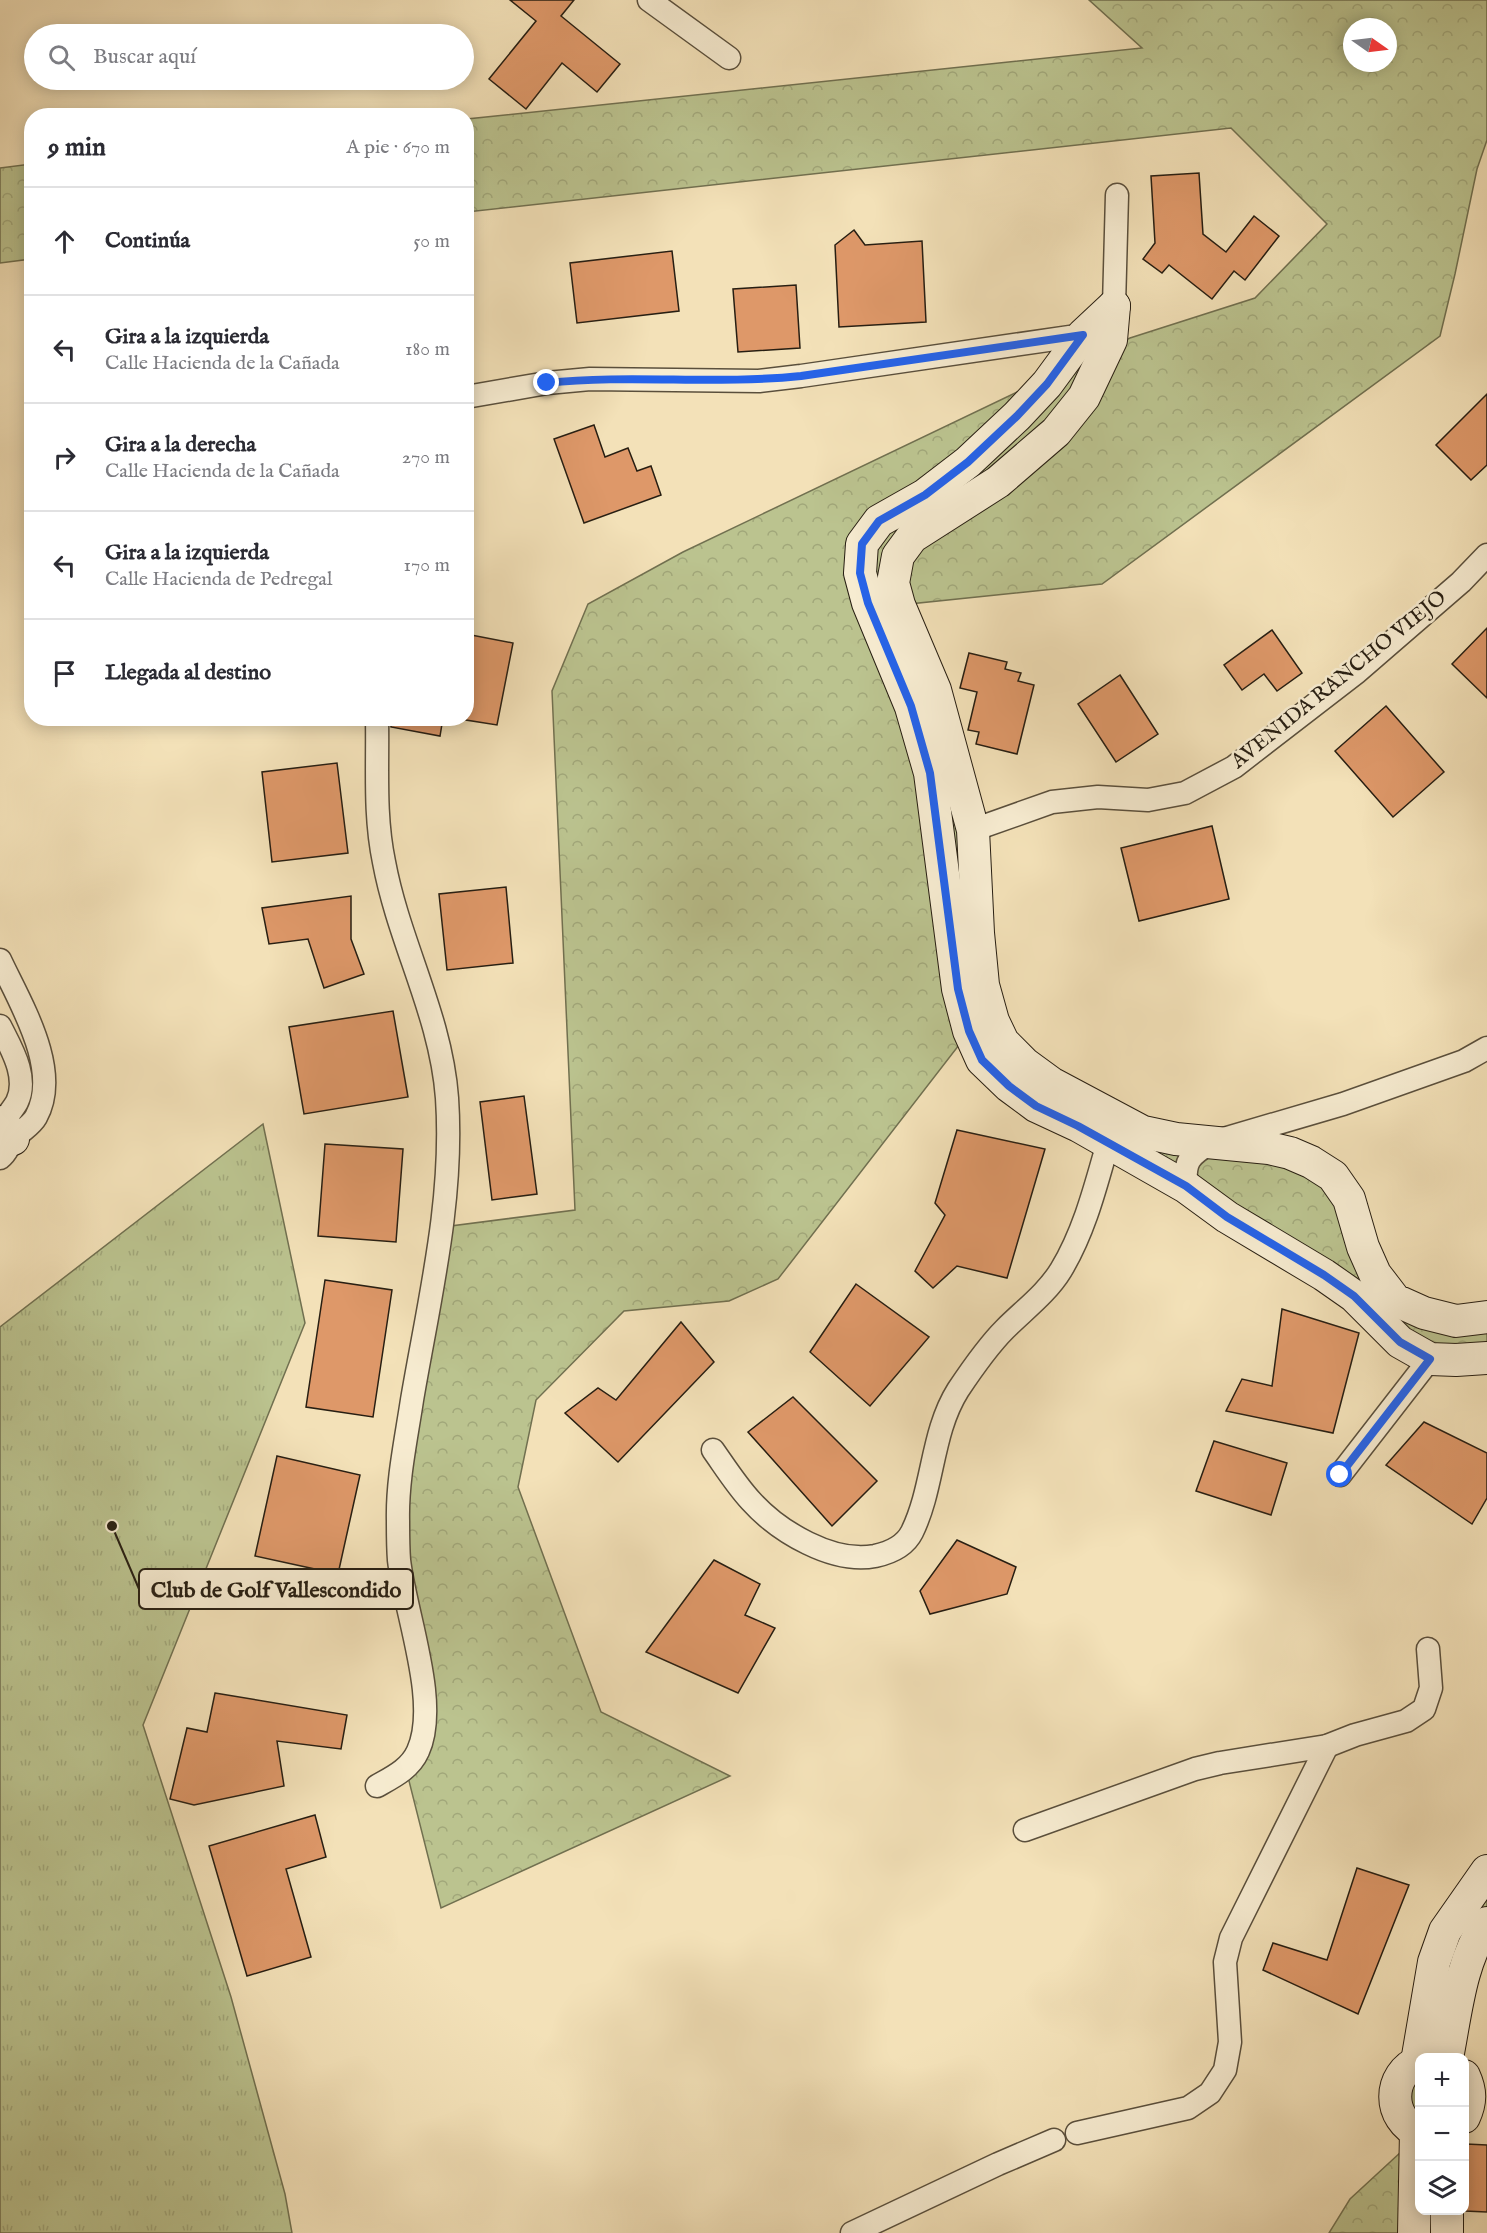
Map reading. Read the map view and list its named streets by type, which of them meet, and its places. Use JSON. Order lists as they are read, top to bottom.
{
  "streets": {
    "street": ["AVENIDA RANCHO VIEJO"]
  },
  "places": ["Club de Golf Vallescondido"],
  "north": "right",
  "page": {
    "search": "Buscar aquí",
    "heading": ["9 min", "A pie · 670 m"],
    "list": [
      ["Continúa", "50 m"],
      ["Gira a la izquierda", "Calle Hacienda de la Cañada", "180 m"],
      ["Gira a la derecha", "Calle Hacienda de la Cañada", "270 m"],
      ["Gira a la izquierda", "Calle Hacienda de Pedregal", "170 m"],
      "Llegada al destino"
    ],
    "map_buttons": ["+", "−"]
  }
}
